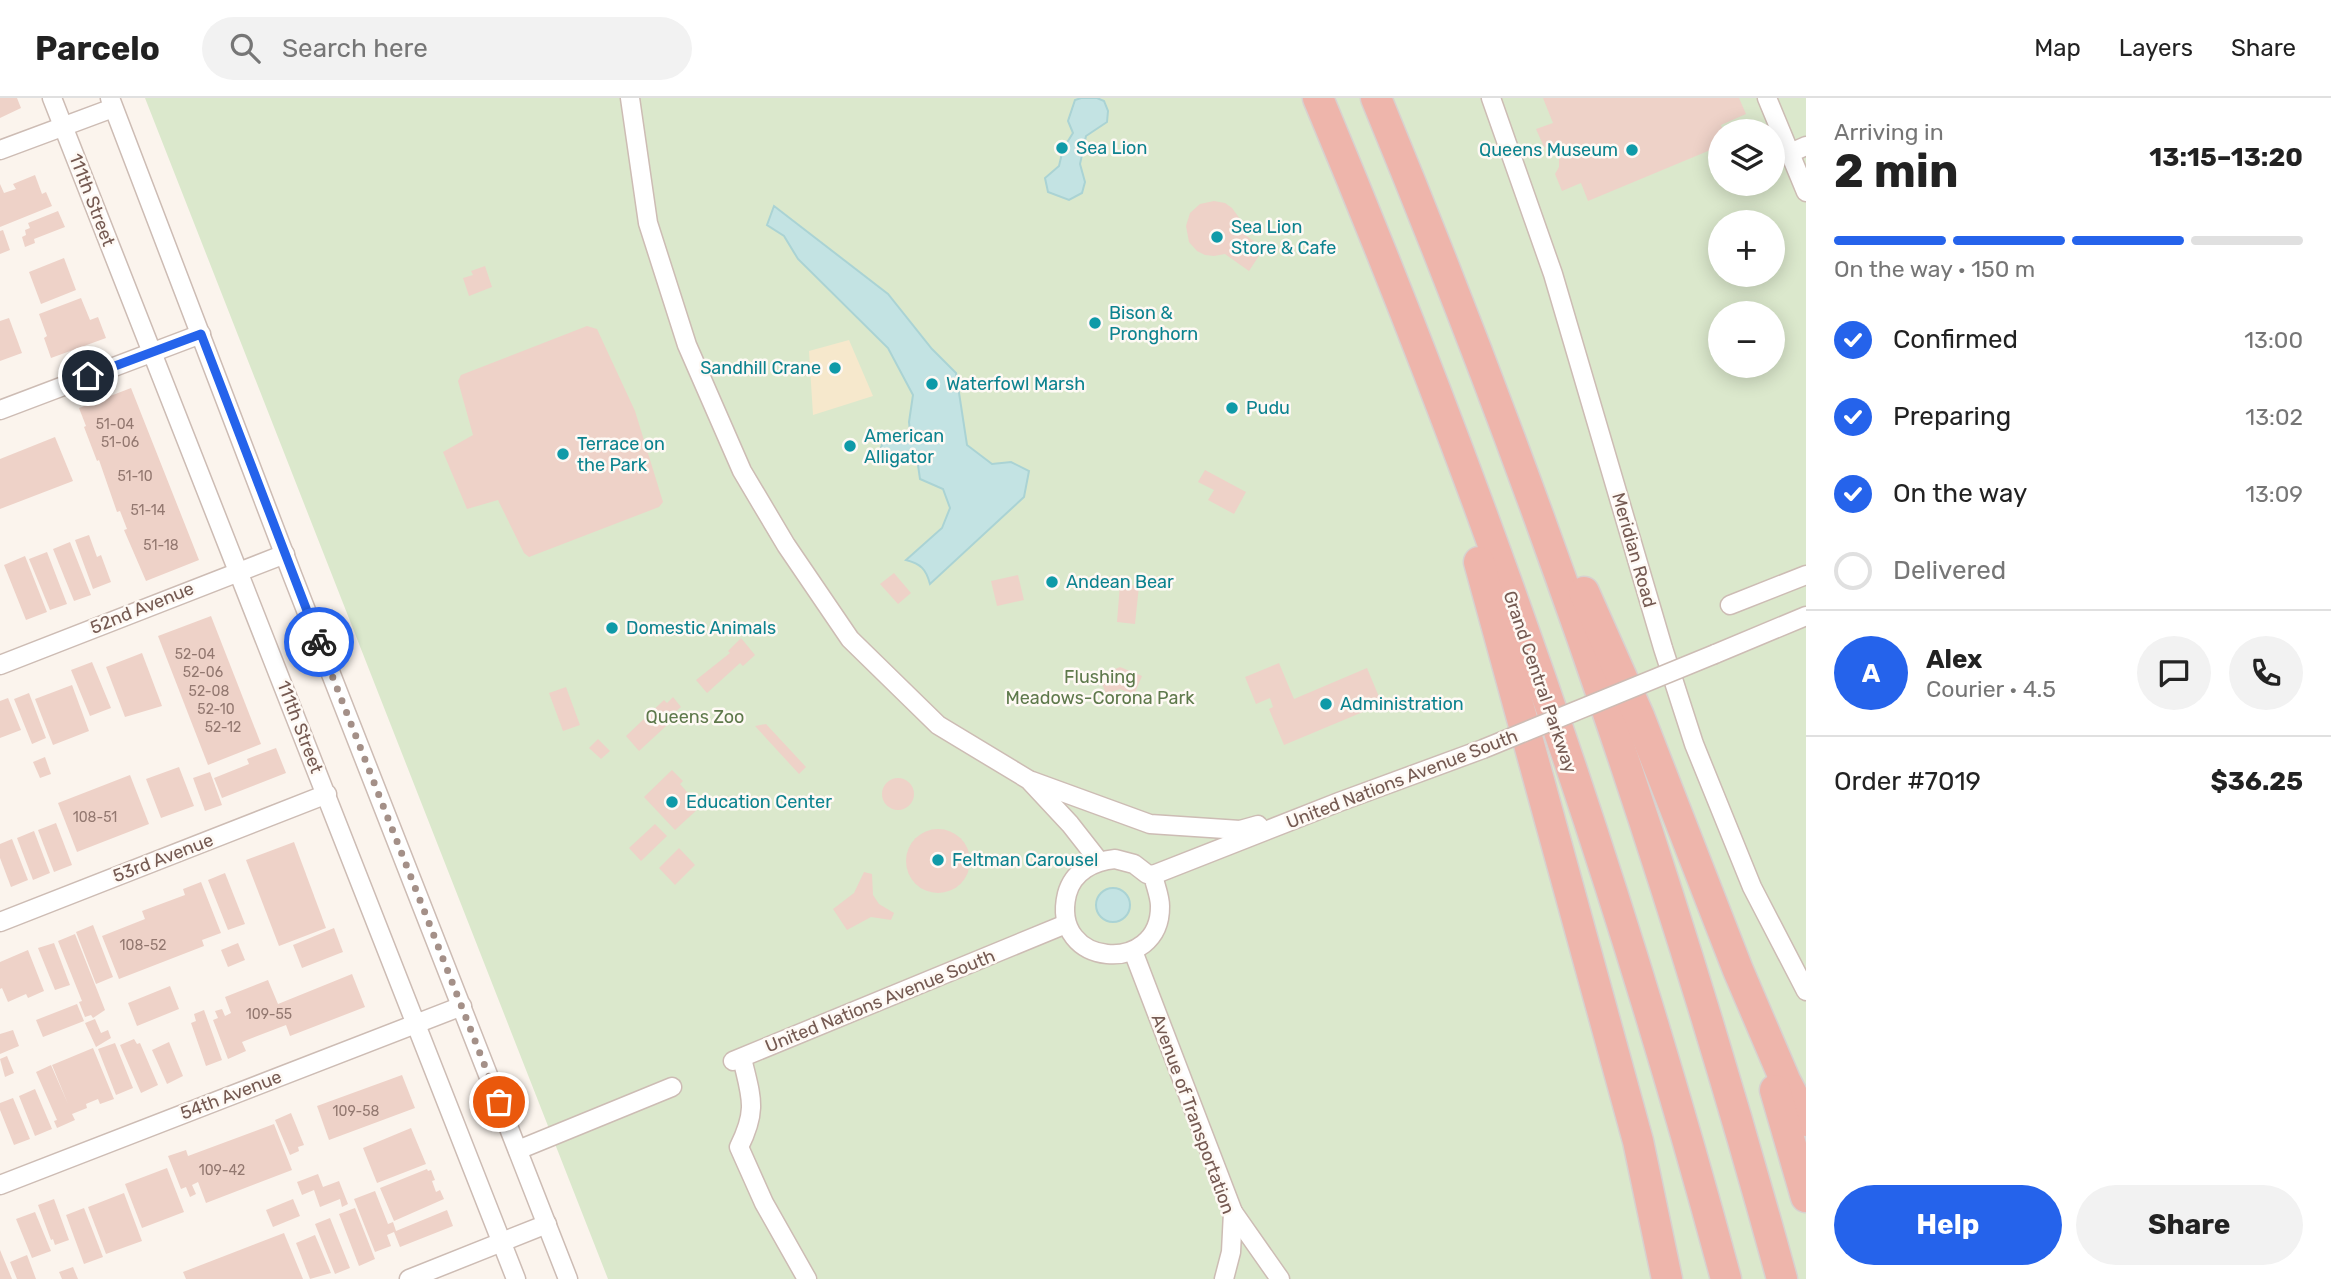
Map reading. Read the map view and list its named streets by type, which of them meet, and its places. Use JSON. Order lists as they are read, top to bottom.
{
  "streets": {
    "highway": ["Grand Central Parkway"],
    "street": [
      "111th Street",
      "Meridian Road",
      "52nd Avenue",
      "United Nations Avenue South",
      "53rd Avenue",
      "54th Avenue",
      "Avenue of Transportation"
    ]
  },
  "crossings": [
    ["111th Street", "52nd Avenue"],
    ["111th Street", "53rd Avenue"],
    ["111th Street", "54th Avenue"],
    ["United Nations Avenue South", "Avenue of Transportation"]
  ],
  "parks": ["Flushing Meadows-Corona Park", "Queens Zoo"],
  "places": [
    "Sea Lion",
    "Queens Museum",
    "Sea Lion Store & Cafe",
    "Bison & Pronghorn",
    "Sandhill Crane",
    "Waterfowl Marsh",
    "Pudu",
    "American Alligator",
    "Terrace on the Park",
    "Andean Bear",
    "Domestic Animals",
    "Administration",
    "Education Center",
    "Feltman Carousel"
  ],
  "house_numbers": [
    "51-04",
    "51-06",
    "51-10",
    "51-14",
    "51-18",
    "52-04",
    "52-06",
    "52-08",
    "52-10",
    "52-12",
    "108-51",
    "108-52",
    "109-55",
    "109-58",
    "109-42"
  ],
  "page": {
    "header": "Parcelo",
    "search": "Search here",
    "nav": ["Map", "Layers", "Share"],
    "heading": ["2 min", "Arriving in", "13:15–13:20"],
    "panel": [
      "Alex",
      "Courier · 4.5",
      "Order #7019",
      "$36.25"
    ],
    "map_buttons": ["+", "−"],
    "bar": "On the way · 150 m",
    "list": [
      ["Confirmed", "13:00"],
      ["Preparing", "13:02"],
      ["On the way", "13:09"],
      "Delivered"
    ],
    "round": "A",
    "buttons": ["Help", "Share"]
  }
}
